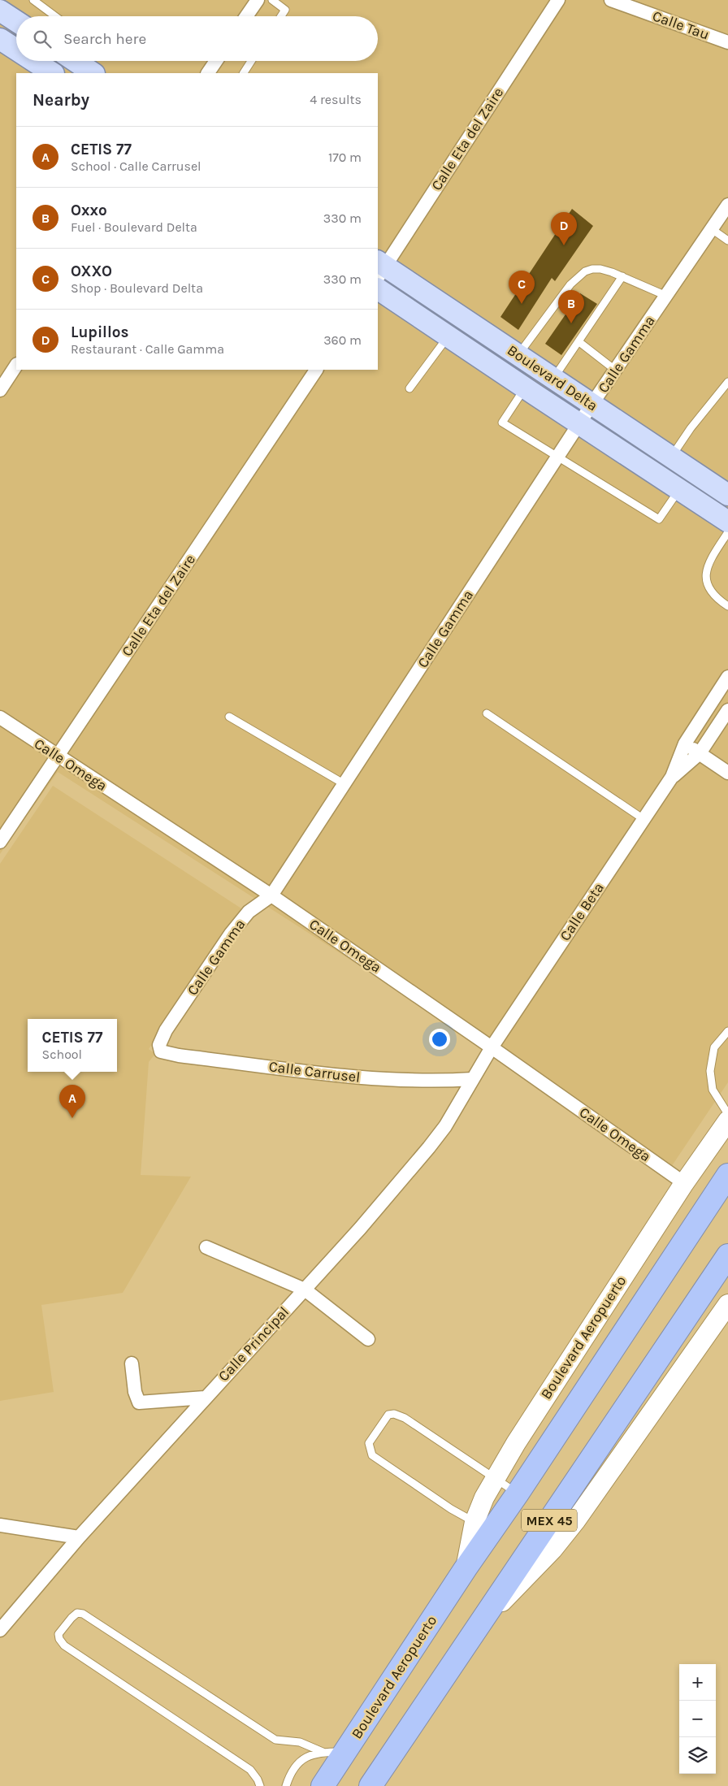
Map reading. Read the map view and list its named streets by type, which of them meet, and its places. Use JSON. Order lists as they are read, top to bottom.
{
  "streets": {
    "highway": ["Boulevard Aeropuerto", "MEX 45"],
    "main road": ["Boulevard Delta"],
    "street": [
      "Calle Tau",
      "Calle Eta del Zaire",
      "Calle Gamma",
      "Calle Omega",
      "Calle Beta",
      "Calle Carrusel",
      "Calle Principal"
    ]
  },
  "crossings": [
    ["Calle Eta del Zaire", "Boulevard Delta"],
    ["Calle Eta del Zaire", "Calle Omega"],
    ["Calle Gamma", "Boulevard Delta"],
    ["Calle Gamma", "Calle Omega"],
    ["Calle Gamma", "Calle Carrusel"],
    ["Calle Omega", "Calle Beta"],
    ["Calle Omega", "Boulevard Aeropuerto"],
    ["Calle Omega", "Calle Principal"],
    ["Calle Beta", "Calle Principal"],
    ["Calle Carrusel", "Calle Principal"]
  ],
  "page": {
    "search": "Search here",
    "heading": ["Nearby", "4 results"],
    "list": [
      {
        "mark": "A",
        "name": "CETIS 77",
        "note": "School · Calle Carrusel",
        "value": "170 m"
      },
      {
        "mark": "B",
        "name": "Oxxo",
        "note": "Fuel · Boulevard Delta",
        "value": "330 m"
      },
      {
        "mark": "C",
        "name": "OXXO",
        "note": "Shop · Boulevard Delta",
        "value": "330 m"
      },
      {
        "mark": "D",
        "name": "Lupillos",
        "note": "Restaurant · Calle Gamma",
        "value": "360 m"
      }
    ],
    "pins": [
      "D",
      "C",
      "B",
      "A"
    ],
    "popup": ["CETIS 77", "School"],
    "map_buttons": ["+", "−"]
  }
}
